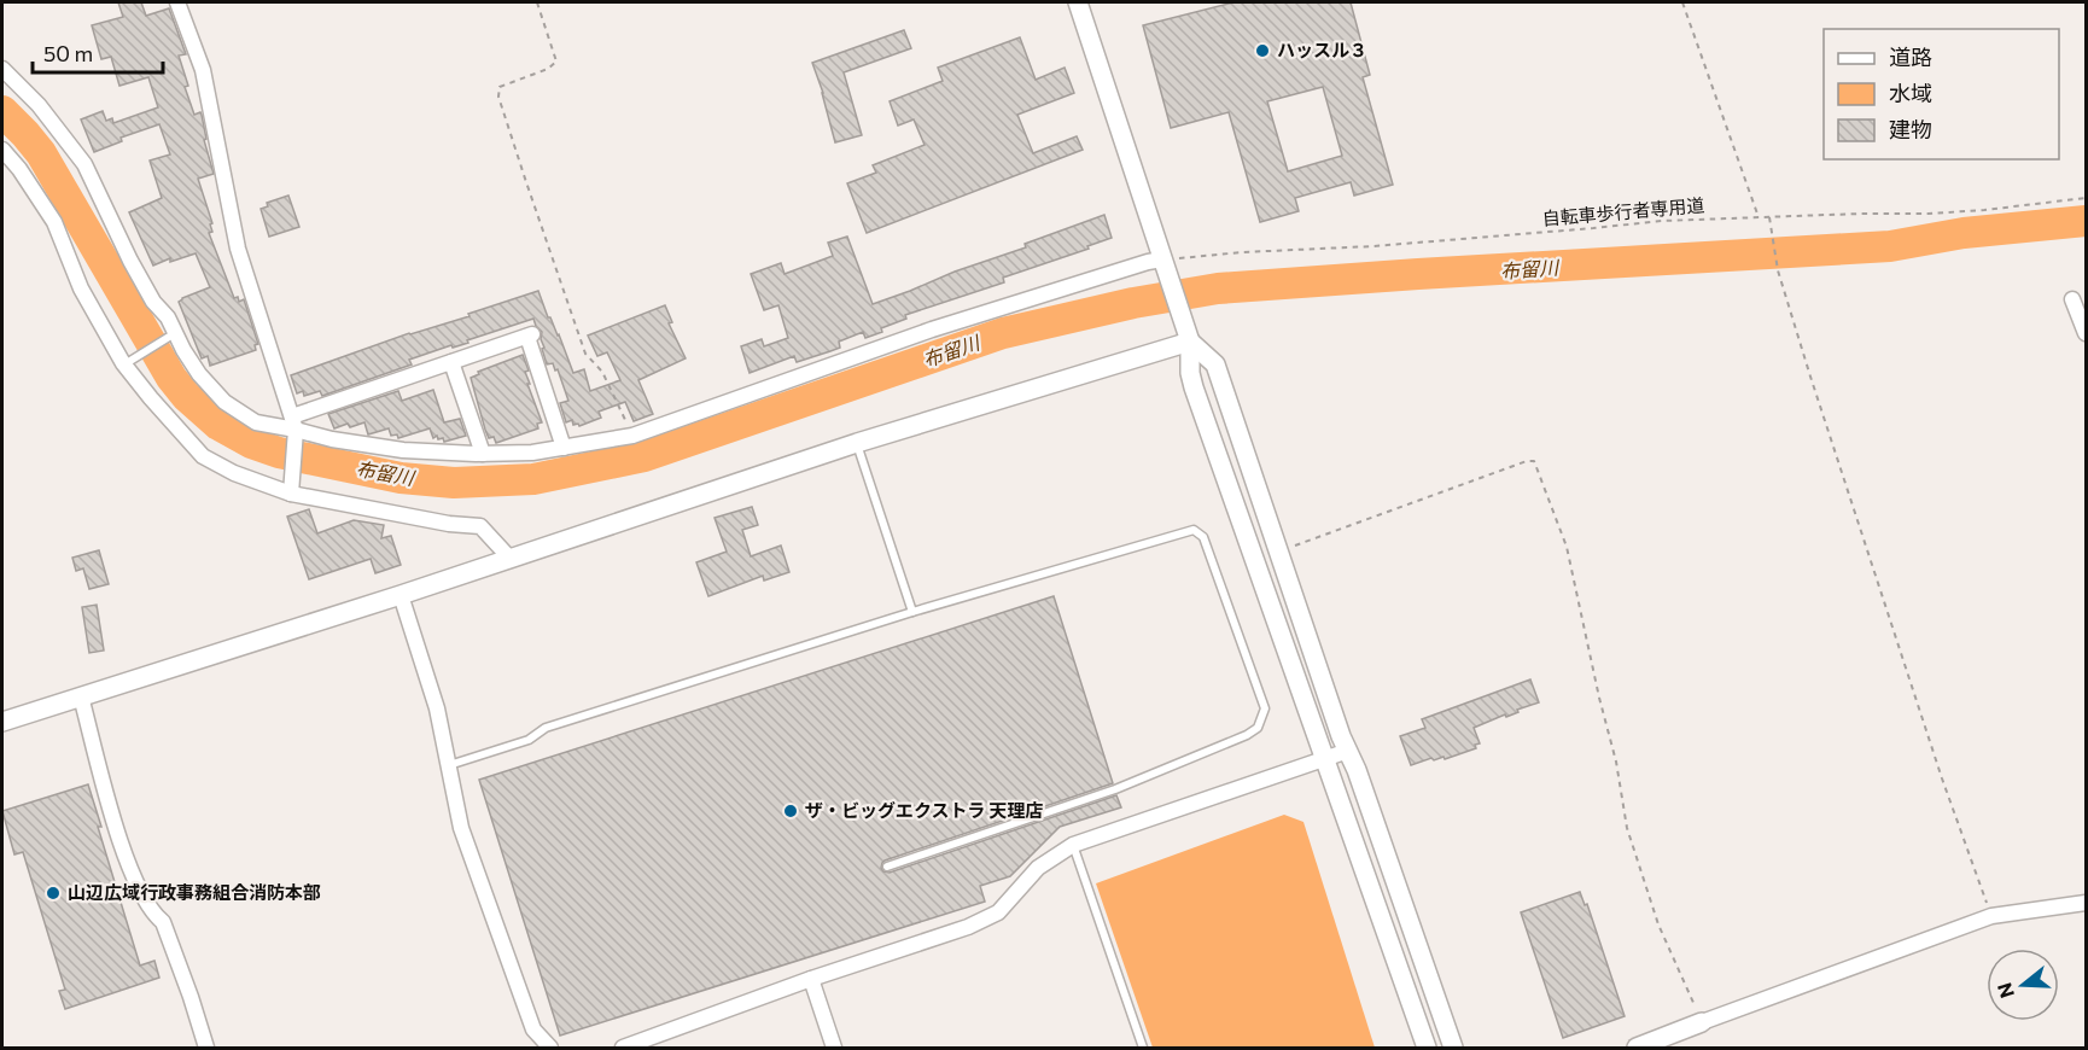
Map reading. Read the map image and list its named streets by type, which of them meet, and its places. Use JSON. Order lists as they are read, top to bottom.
{
  "streets": {
    "path": ["自転車歩行者専用道"]
  },
  "water": ["布留川"],
  "places": ["ハッスル３", "ザ・ビッグエクストラ 天理店", "山辺広域行政事務組合消防本部"],
  "legend": ["道路", "水域", "建物"],
  "scale_bar": "50 m",
  "north": "left"
}
